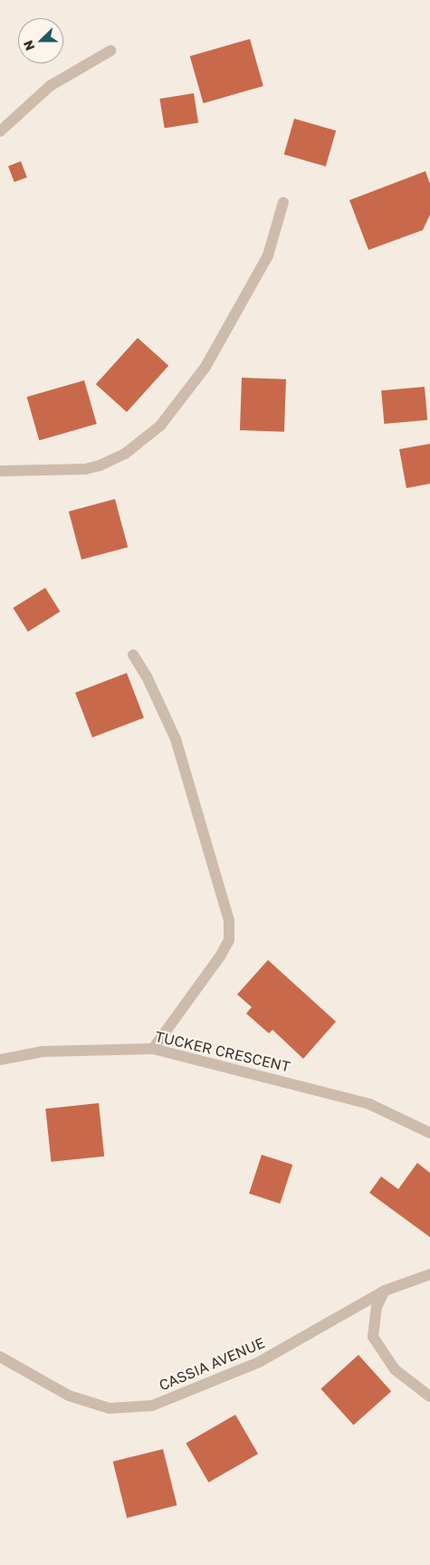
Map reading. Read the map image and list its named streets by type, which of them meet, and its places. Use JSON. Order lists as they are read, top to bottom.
{
  "streets": {
    "street": ["TUCKER CRESCENT", "CASSIA AVENUE"]
  },
  "north": "left"
}
